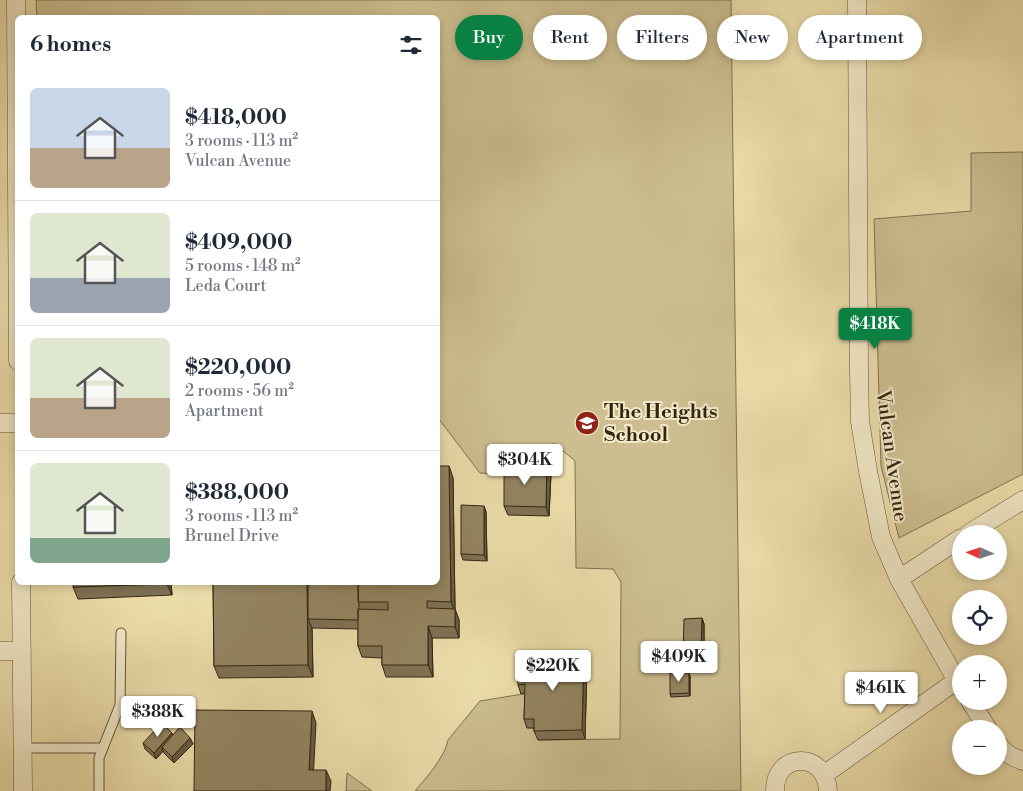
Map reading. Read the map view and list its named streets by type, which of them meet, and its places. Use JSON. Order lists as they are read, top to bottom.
{
  "streets": {
    "street": ["Vulcan Avenue"]
  },
  "places": {
    "school or university": ["The Heights School"]
  },
  "north": "left",
  "page": {
    "chip": [
      "Buy",
      "Rent",
      "Filters",
      "New",
      "Apartment"
    ],
    "heading": "6 homes",
    "list": [
      {
        "name": "$418,000",
        "note": "3 rooms · 113 m² · Vulcan Avenue"
      },
      {
        "name": "$409,000",
        "note": "5 rooms · 148 m² · Leda Court"
      },
      {
        "name": "$220,000",
        "note": "2 rooms · 56 m² · Apartment"
      },
      {
        "name": "$388,000",
        "note": "3 rooms · 113 m² · Brunel Drive"
      }
    ],
    "price": [
      "$418K",
      "$304K",
      "$409K",
      "$220K",
      "$461K",
      "$388K"
    ],
    "map_buttons": ["+", "−"]
  }
}
